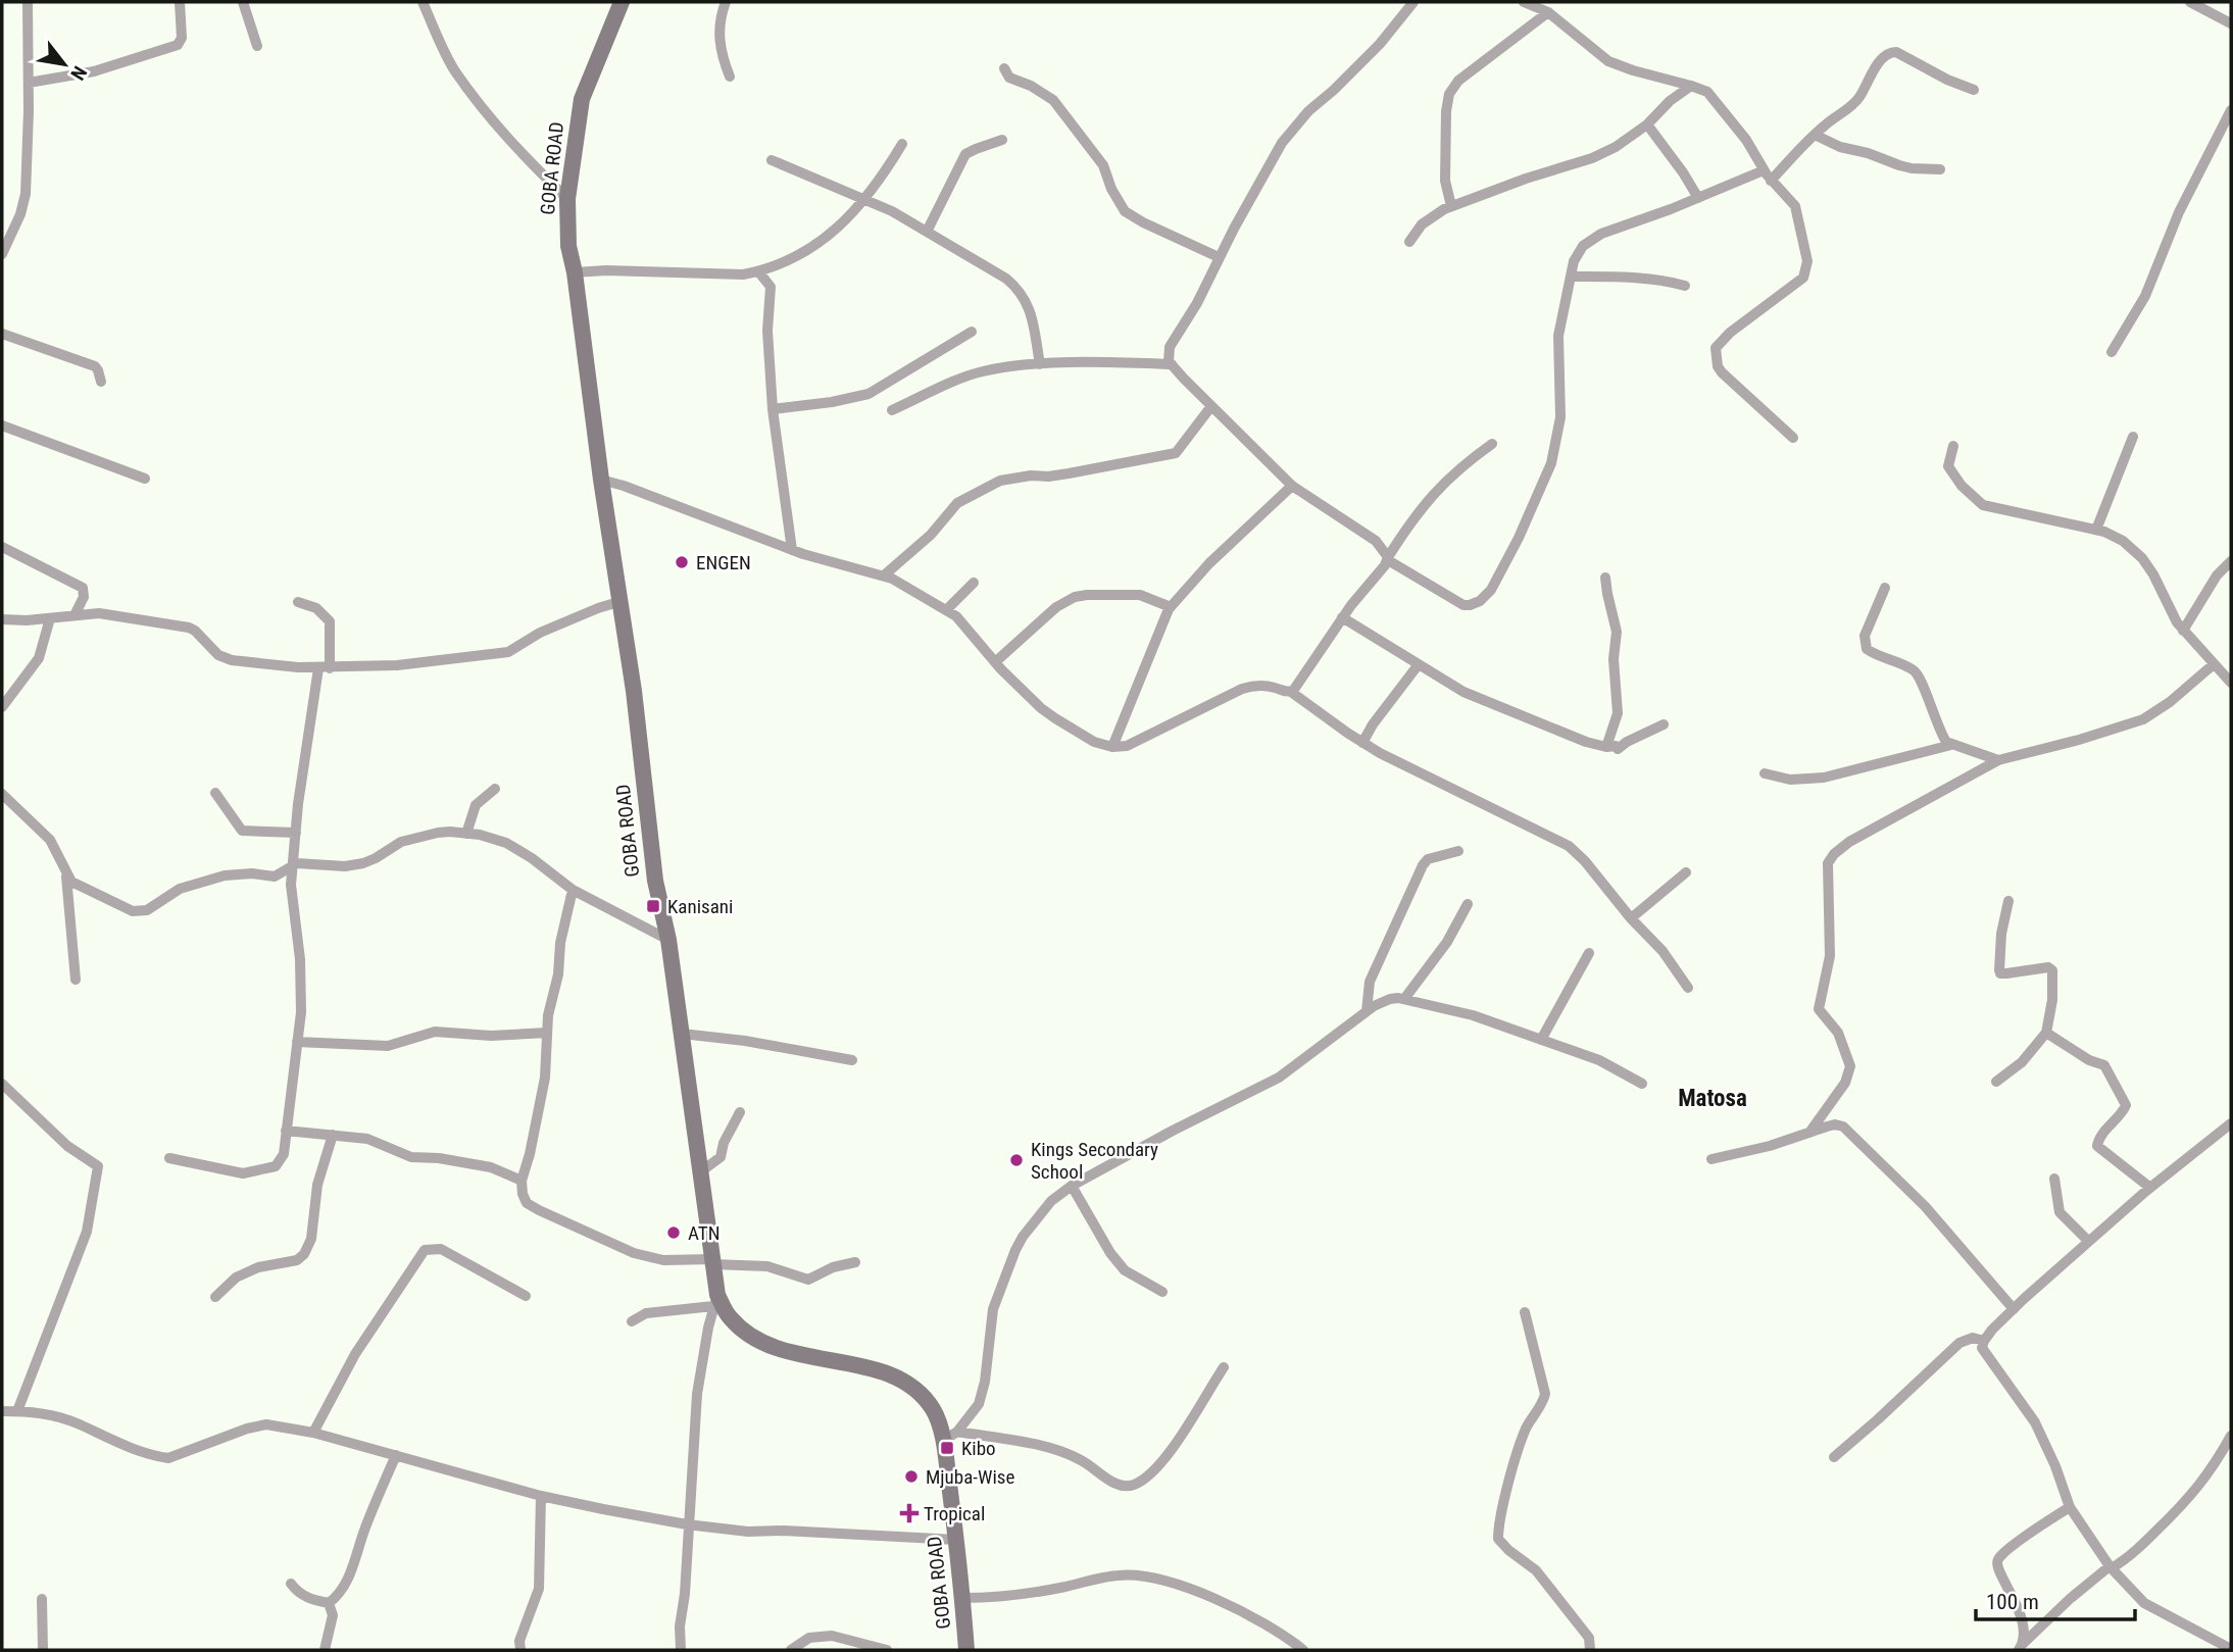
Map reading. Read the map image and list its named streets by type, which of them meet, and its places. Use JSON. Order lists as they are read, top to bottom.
{
  "streets": {
    "main road": ["GOBA ROAD"]
  },
  "districts": ["Matosa"],
  "places": {
    "other": [
      "ENGEN",
      "Kings Secondary School",
      "ATN",
      "Mjuba-Wise"
    ],
    "transit": ["Kanisani", "Kibo"],
    "health": ["Tropical"]
  },
  "scale_bar": "100 m",
  "north": "bottom right"
}
